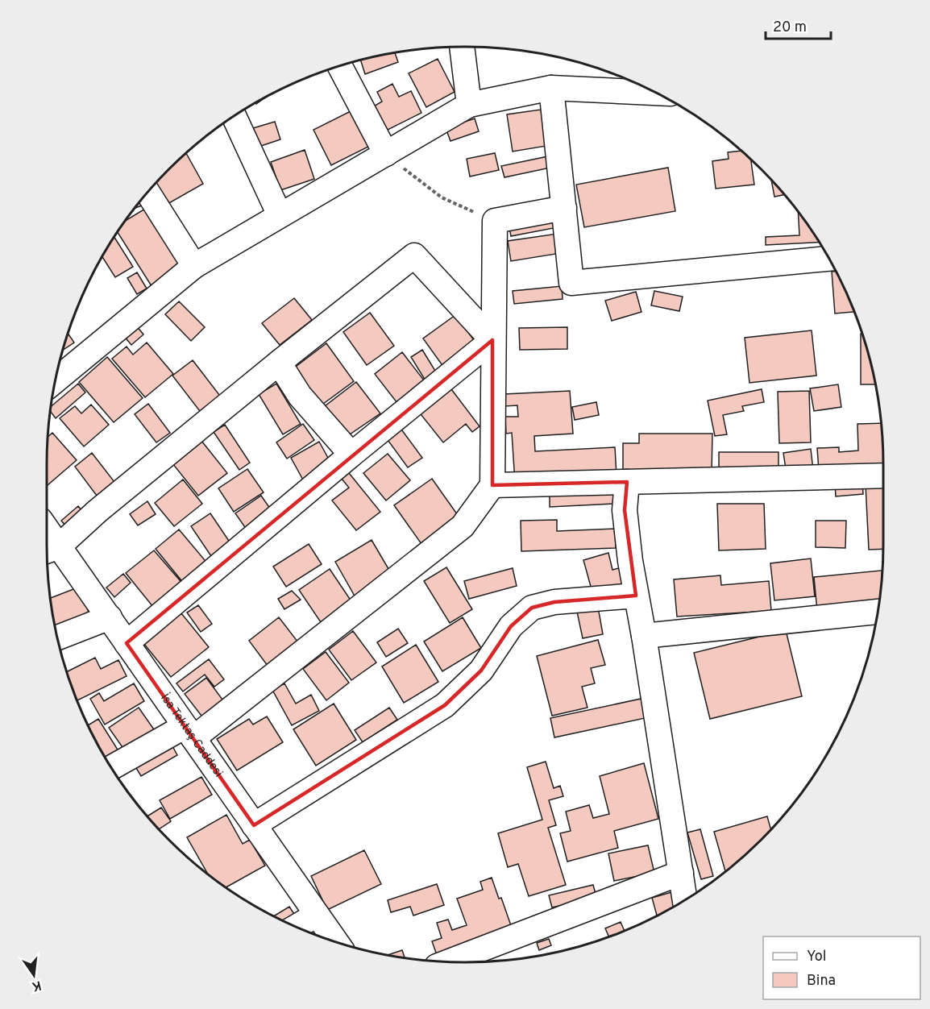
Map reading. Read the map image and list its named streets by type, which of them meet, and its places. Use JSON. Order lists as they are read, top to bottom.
{
  "streets": {
    "street": ["İsa Tektaş Caddesi"]
  },
  "legend": ["Yol", "Bina"],
  "scale_bar": "20 m",
  "north": "bottom"
}
